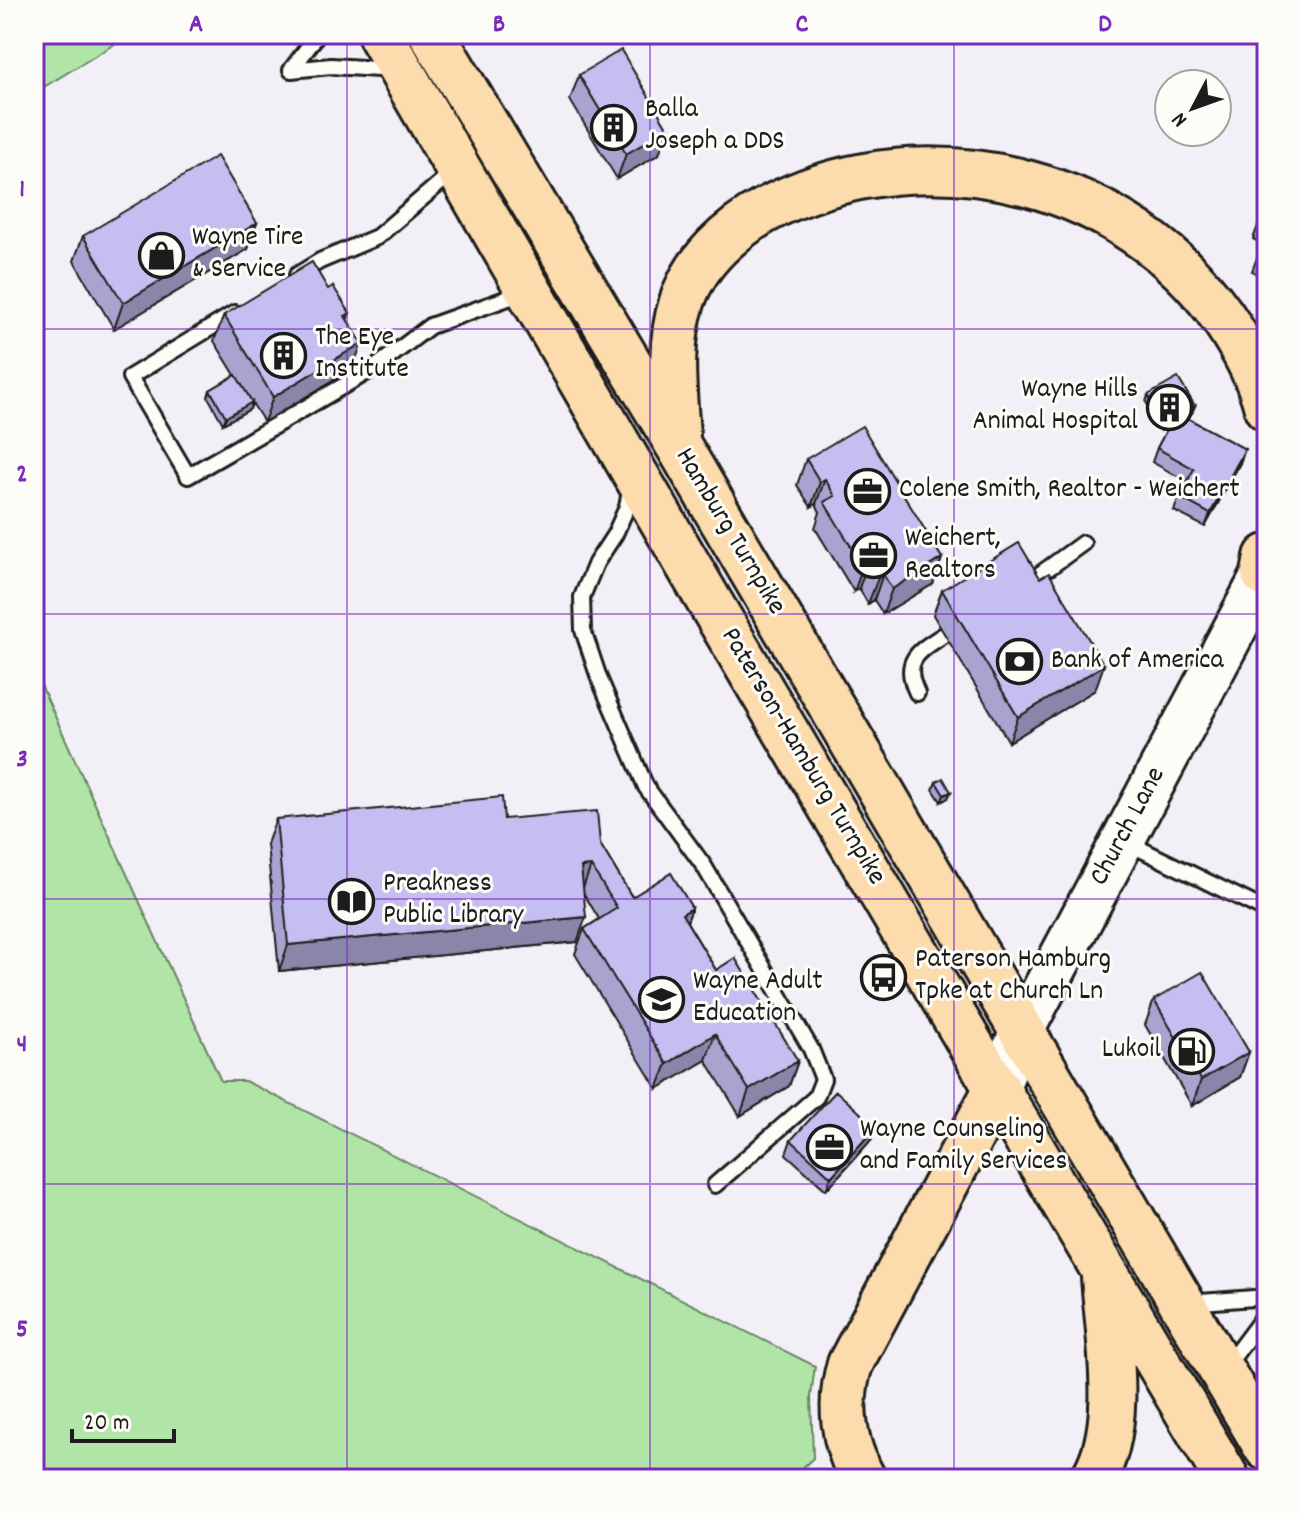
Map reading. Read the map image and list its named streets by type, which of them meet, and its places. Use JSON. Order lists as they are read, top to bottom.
{
  "streets": {
    "main road": ["Hamburg Turnpike", "Paterson-Hamburg Turnpike"],
    "street": ["Church Lane"]
  },
  "crossings": [
    ["Hamburg Turnpike", "Church Lane"],
    ["Paterson-Hamburg Turnpike", "Church Lane"]
  ],
  "places": {
    "building": ["Balla Joseph a DDS", "The Eye Institute", "Wayne Hills Animal Hospital"],
    "shop": ["Wayne Tire & Service"],
    "office": ["Colene Smith, Realtor - Weichert", "Weichert, Realtors", "Wayne Counseling and Family Services"],
    "bank": ["Bank of America"],
    "library": ["Preakness Public Library"],
    "bus stop": ["Paterson Hamburg Tpke at Church Ln"],
    "school or university": ["Wayne Adult Education"],
    "fuel station": ["Lukoil"]
  },
  "scale_bar": "20 m",
  "north": "bottom left",
  "grid": {
    "columns": [
      "A",
      "B",
      "C",
      "D"
    ],
    "rows": [
      "1",
      "2",
      "3",
      "4",
      "5"
    ]
  }
}
